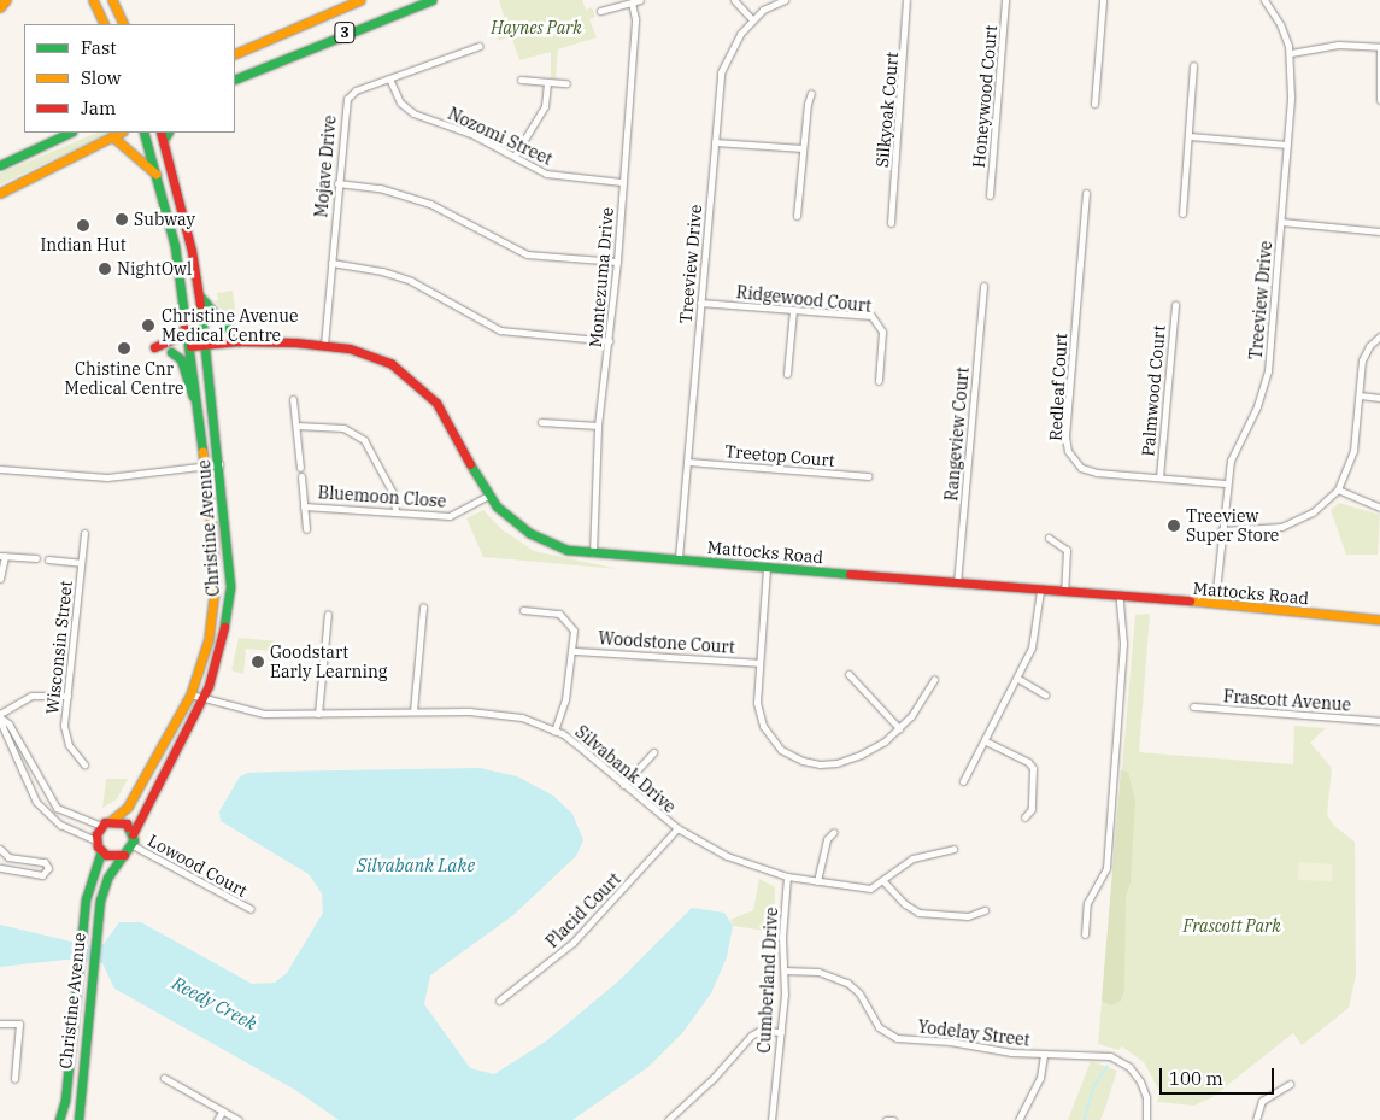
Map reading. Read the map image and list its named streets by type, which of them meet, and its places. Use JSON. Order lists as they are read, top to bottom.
{
  "streets": {
    "main road": ["3", "Christine Avenue", "Mattocks Road"],
    "street": [
      "Honeywood Court",
      "Silkyoak Court",
      "Nozomi Street",
      "Mojave Drive",
      "Treeview Drive",
      "Montezuma Drive",
      "Ridgewood Court",
      "Redleaf Court",
      "Palmwood Court",
      "Rangeview Court",
      "Treetop Court",
      "Bluemoon Close",
      "Woodstone Court",
      "Wisconsin Street",
      "Frascott Avenue",
      "Silvabank Drive",
      "Lowood Court",
      "Placid Court",
      "Cumberland Drive",
      "Yodelay Street"
    ]
  },
  "crossings": [
    ["Nozomi Street", "Mojave Drive"],
    ["Nozomi Street", "Montezuma Drive"],
    ["Mojave Drive", "Mattocks Road"],
    ["Treeview Drive", "Ridgewood Court"],
    ["Treeview Drive", "Redleaf Court"],
    ["Treeview Drive", "Treetop Court"],
    ["Treeview Drive", "Mattocks Road"],
    ["Montezuma Drive", "Mattocks Road"],
    ["Redleaf Court", "Palmwood Court"],
    ["Rangeview Court", "Mattocks Road"],
    ["Bluemoon Close", "Mattocks Road"],
    ["Christine Avenue", "Silvabank Drive"],
    ["Christine Avenue", "Lowood Court"],
    ["Silvabank Drive", "Placid Court"],
    ["Silvabank Drive", "Cumberland Drive"],
    ["Cumberland Drive", "Yodelay Street"]
  ],
  "water": ["Silvabank Lake", "Reedy Creek"],
  "parks": ["Haynes Park", "Frascott Park"],
  "places": [
    "Subway",
    "Indian Hut",
    "NightOwl",
    "Christine Avenue Medical Centre",
    "Chistine Cnr Medical Centre",
    "Treeview Super Store",
    "Goodstart Early Learning"
  ],
  "legend": ["Fast", "Slow", "Jam"],
  "scale_bar": "100 m"
}
